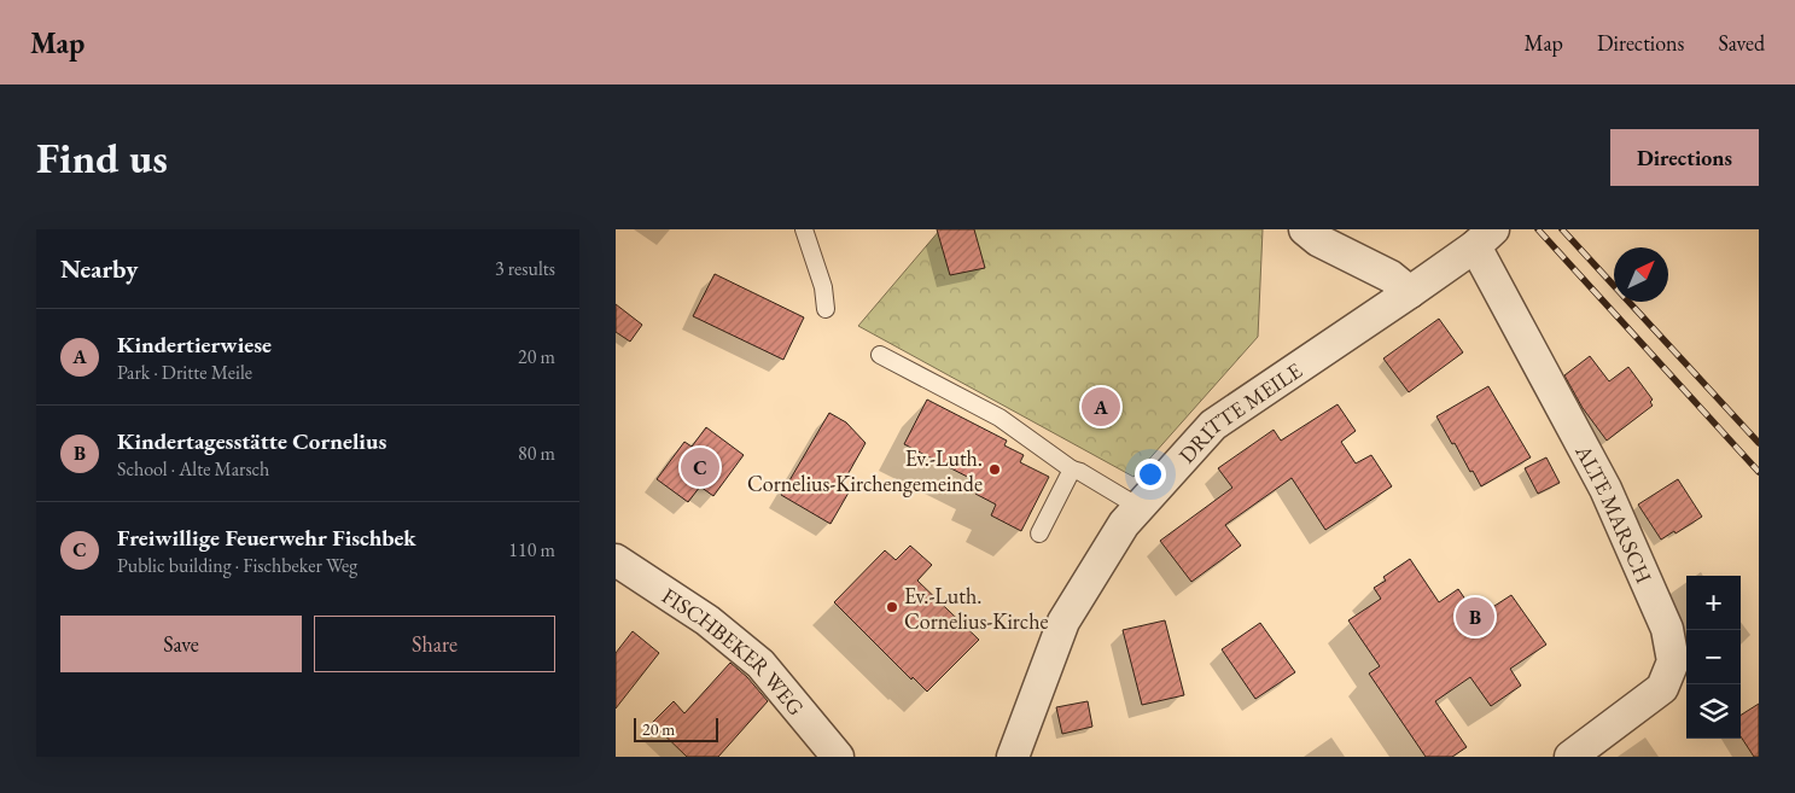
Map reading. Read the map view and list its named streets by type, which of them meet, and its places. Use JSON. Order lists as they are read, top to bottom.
{
  "streets": {
    "street": ["DRITTE MEILE", "ALTE MARSCH", "FISCHBEKER WEG"]
  },
  "crossings": [
    ["DRITTE MEILE", "ALTE MARSCH"]
  ],
  "places": ["Ev.-Luth. Cornelius-Kirchengemeinde", "Ev.-Luth. Cornelius-Kirche"],
  "scale_bar": "20 m",
  "north": "top right",
  "page": {
    "header": "Map",
    "nav": ["Map", "Directions", "Saved"],
    "buttons": [
      "Directions",
      ["Save", "Share"]
    ],
    "title": "Find us",
    "heading": ["Nearby", "3 results"],
    "list": [
      {
        "mark": "A",
        "name": "Kindertierwiese",
        "note": "Park · Dritte Meile",
        "value": "20 m"
      },
      {
        "mark": "B",
        "name": "Kindertagesstätte Cornelius",
        "note": "School · Alte Marsch",
        "value": "80 m"
      },
      {
        "mark": "C",
        "name": "Freiwillige Feuerwehr Fischbek",
        "note": "Public building · Fischbeker Weg",
        "value": "110 m"
      }
    ],
    "pins": ["A", "C", "B"],
    "map_buttons": ["+", "−"],
    "scale": "20 m"
  }
}
